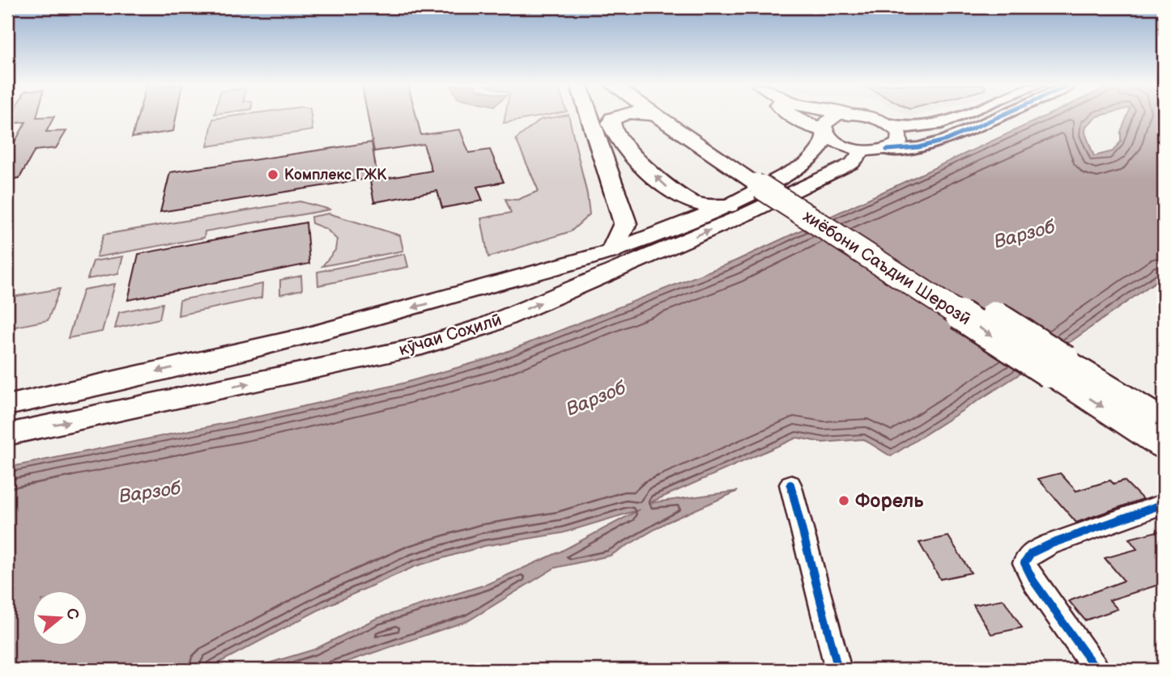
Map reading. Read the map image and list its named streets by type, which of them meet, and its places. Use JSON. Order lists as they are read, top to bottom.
{
  "streets": {
    "highway": ["хиёбони Саъдии Шерозӣ"],
    "main road": ["кӯчаи Соҳилӣ"]
  },
  "water": ["Варзоб"],
  "places": ["Комплекс ГЖК", "Форель"],
  "north": "right"
}
